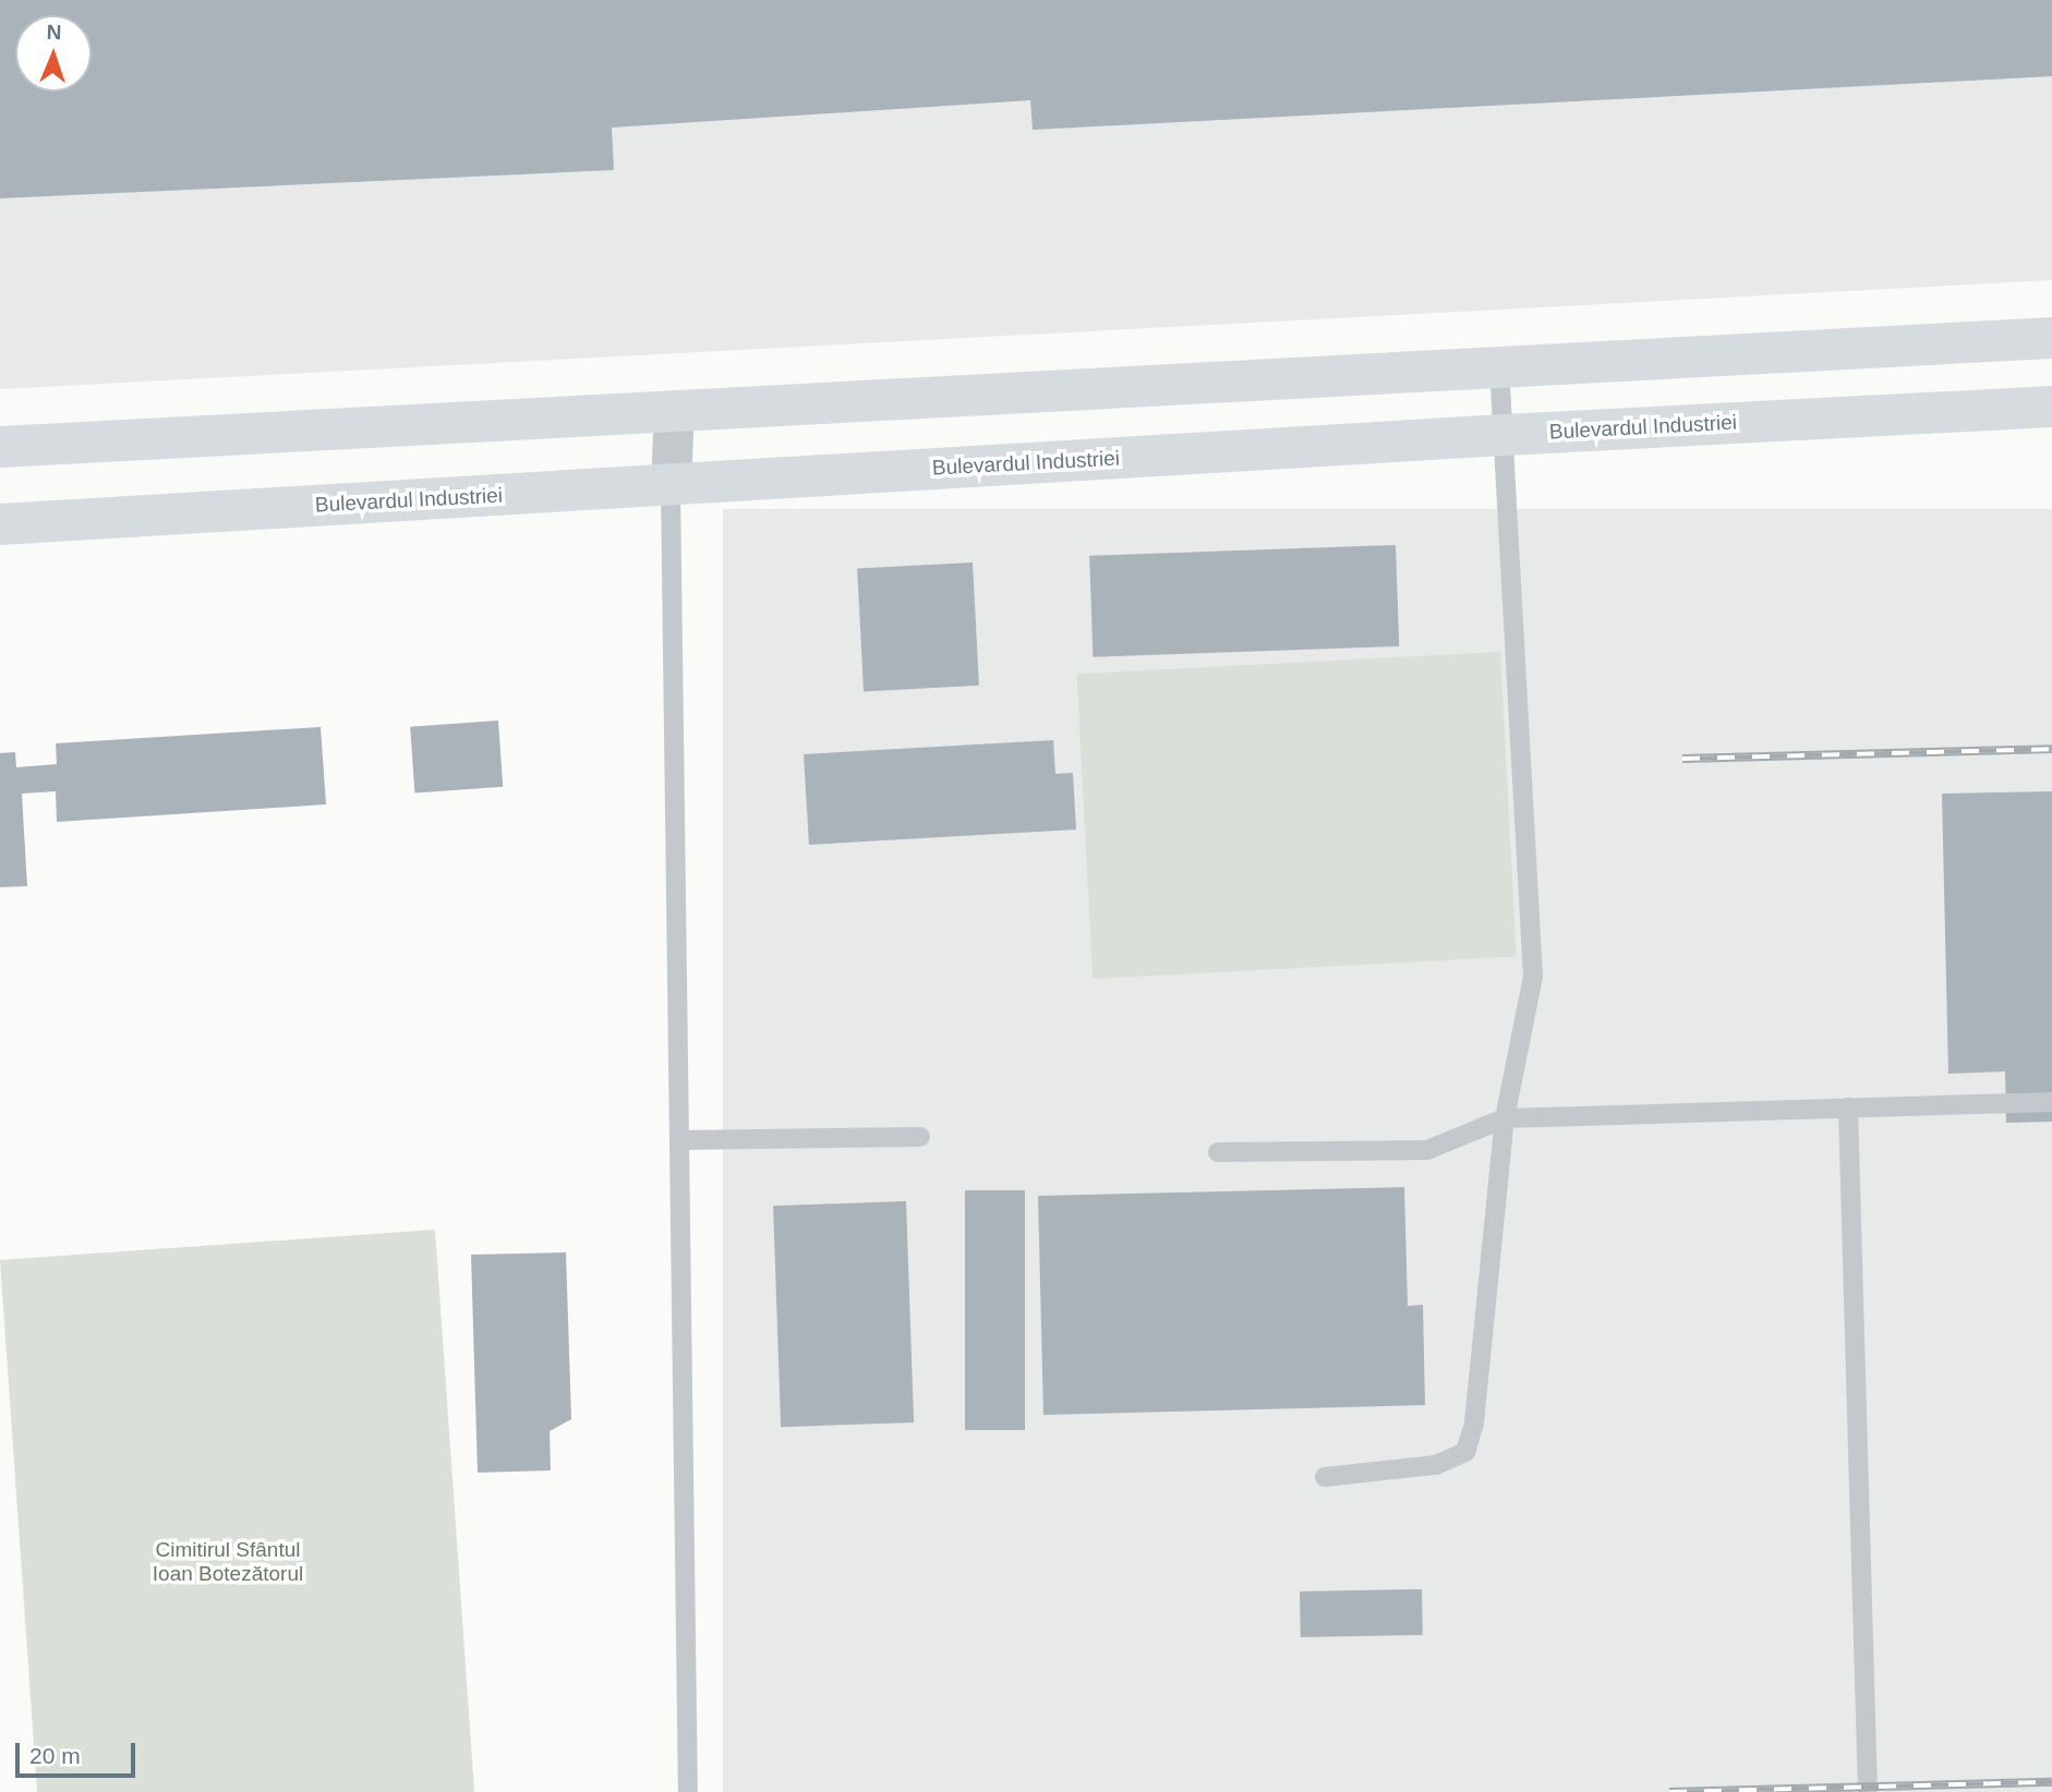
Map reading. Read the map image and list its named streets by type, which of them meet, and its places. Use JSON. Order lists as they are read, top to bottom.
{
  "streets": {
    "main road": ["Bulevardul Industriei"]
  },
  "parks": ["Cimitirul Sfântul Ioan Botezătorul"],
  "scale_bar": "20 m",
  "north": "top"
}
